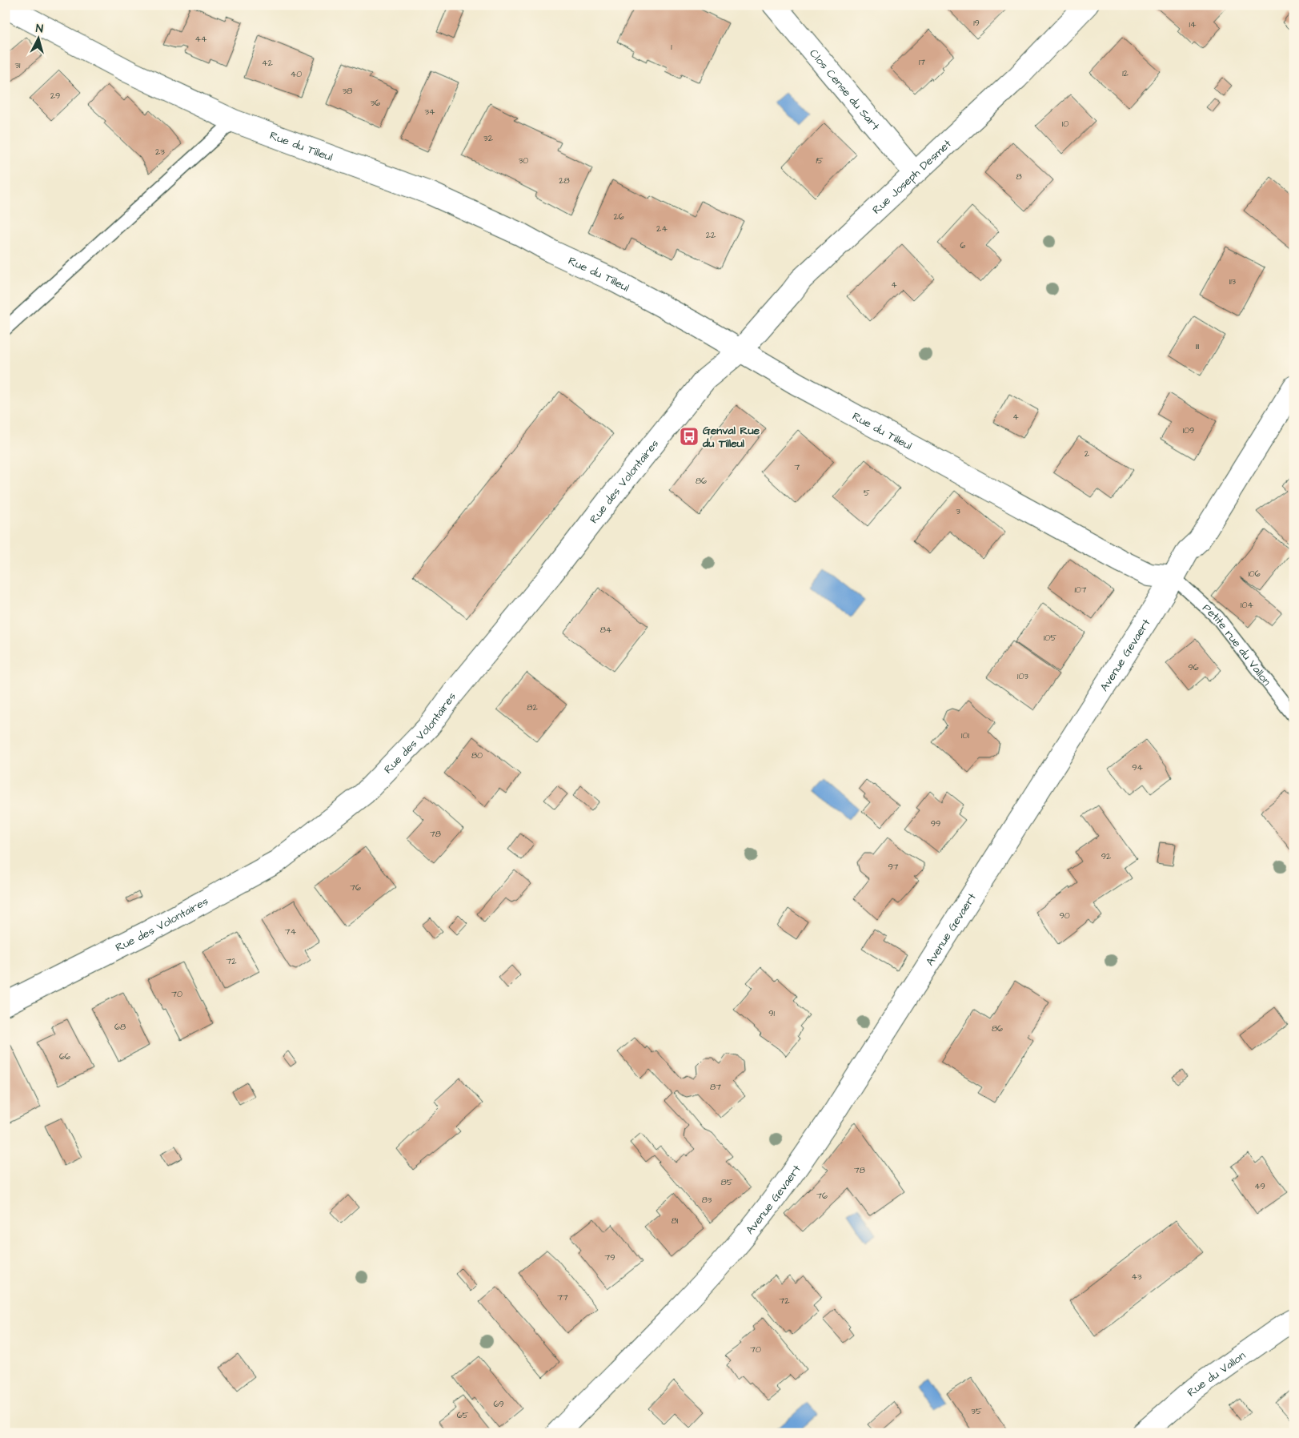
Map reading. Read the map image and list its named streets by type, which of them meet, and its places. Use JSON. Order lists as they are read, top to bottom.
{
  "streets": {
    "street": [
      "Clos Cense du Sart",
      "Rue du Tilleul",
      "Rue Joseph Desmet",
      "Rue des Volontaires",
      "Avenue Gevaert",
      "Rue du Vallon"
    ],
    "lane": ["Petite rue du Vallon"]
  },
  "crossings": [
    ["Clos Cense du Sart", "Rue Joseph Desmet"],
    ["Rue du Tilleul", "Rue Joseph Desmet"],
    ["Rue du Tilleul", "Rue des Volontaires"],
    ["Rue du Tilleul", "Petite rue du Vallon"],
    ["Rue du Tilleul", "Avenue Gevaert"],
    ["Rue Joseph Desmet", "Rue des Volontaires"],
    ["Petite rue du Vallon", "Avenue Gevaert"]
  ],
  "places": {
    "bus stop": ["Genval Rue du Tilleul"]
  },
  "house_numbers": [
    "19",
    "14",
    "44",
    "1",
    "17",
    "42",
    "31",
    "12",
    "40",
    "38",
    "29",
    "36",
    "34",
    "10",
    "32",
    "23",
    "30",
    "15",
    "8",
    "28",
    "26",
    "24",
    "22",
    "6",
    "113",
    "4",
    "111",
    "4",
    "109",
    "2",
    "7",
    "86",
    "5",
    "3",
    "106",
    "107",
    "104",
    "84",
    "105",
    "96",
    "103",
    "82",
    "101",
    "80",
    "94",
    "99",
    "78",
    "92",
    "97",
    "76",
    "90",
    "74",
    "72",
    "70",
    "91",
    "68",
    "86",
    "66",
    "87",
    "78",
    "85",
    "49",
    "76",
    "83",
    "81",
    "79",
    "43",
    "77",
    "72",
    "70",
    "69",
    "35",
    "65"
  ],
  "north": "top"
}
